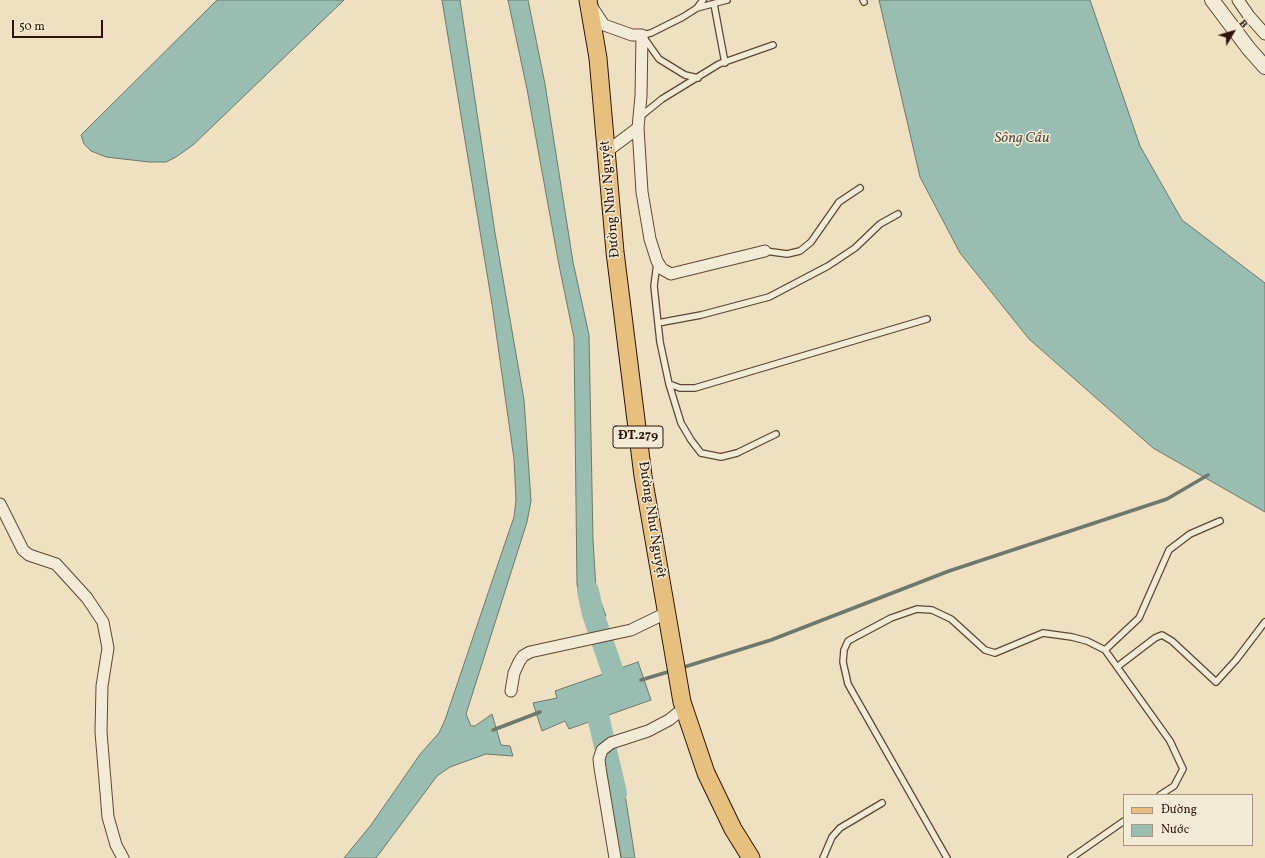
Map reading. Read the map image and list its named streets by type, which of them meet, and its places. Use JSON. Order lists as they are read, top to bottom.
{
  "streets": {
    "main road": ["Đường Như Nguyệt", "ĐT.279"]
  },
  "water": ["Sông Cầu"],
  "legend": ["Đường", "Nước"],
  "scale_bar": "50 m",
  "north": "top right"
}
